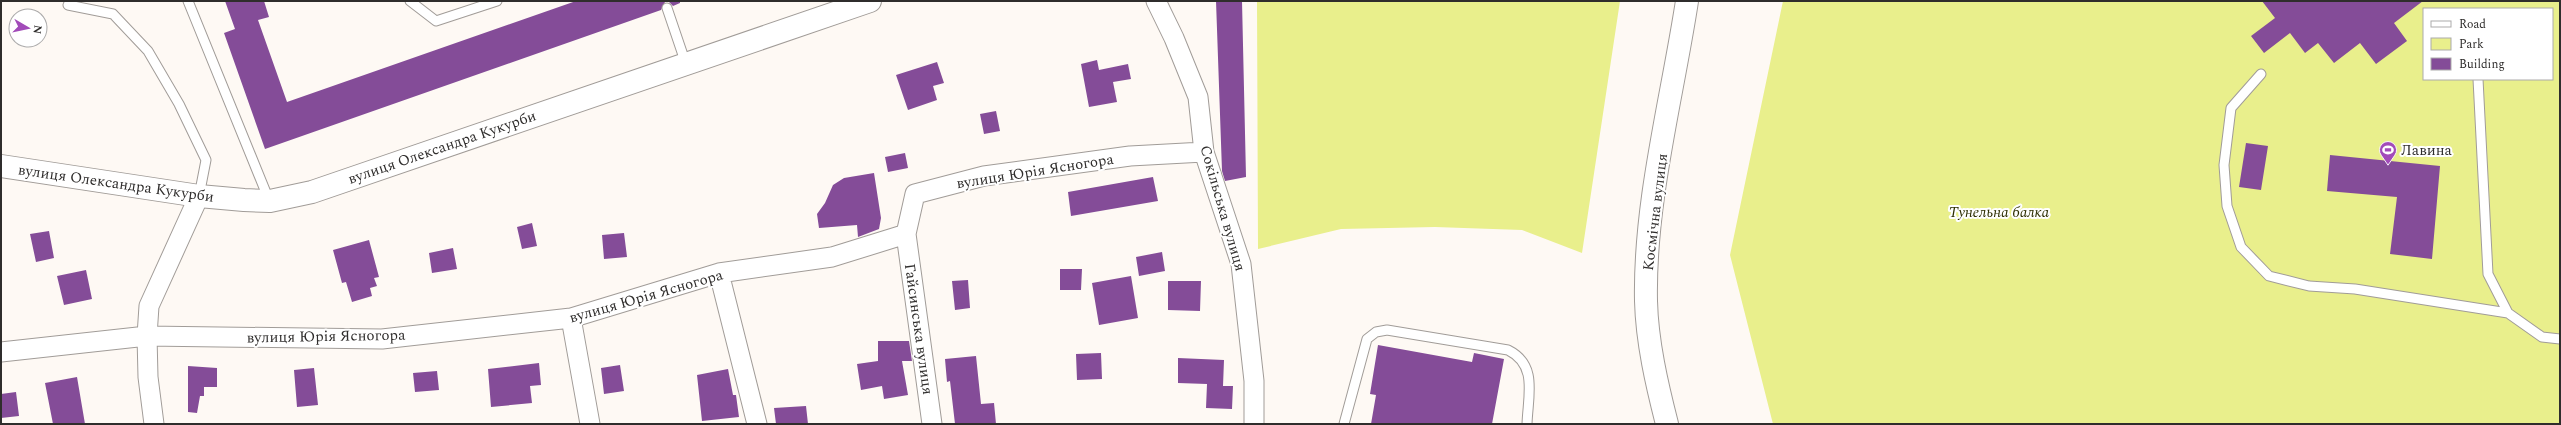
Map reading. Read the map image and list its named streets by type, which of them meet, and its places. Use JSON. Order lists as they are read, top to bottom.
{
  "streets": {
    "street": [
      "вулиця Олександра Кукурби",
      "вулиця Юрія Ясногора",
      "Сокільська вулиця",
      "Космічна вулиця",
      "Гайсинська вулиця"
    ]
  },
  "crossings": [
    ["вулиця Юрія Ясногора", "Сокільська вулиця"],
    ["вулиця Юрія Ясногора", "Гайсинська вулиця"]
  ],
  "parks": ["Тунельна балка"],
  "places": {
    "sports": ["Лавина"]
  },
  "legend": ["Road", "Park", "Building"],
  "north": "right"
}
